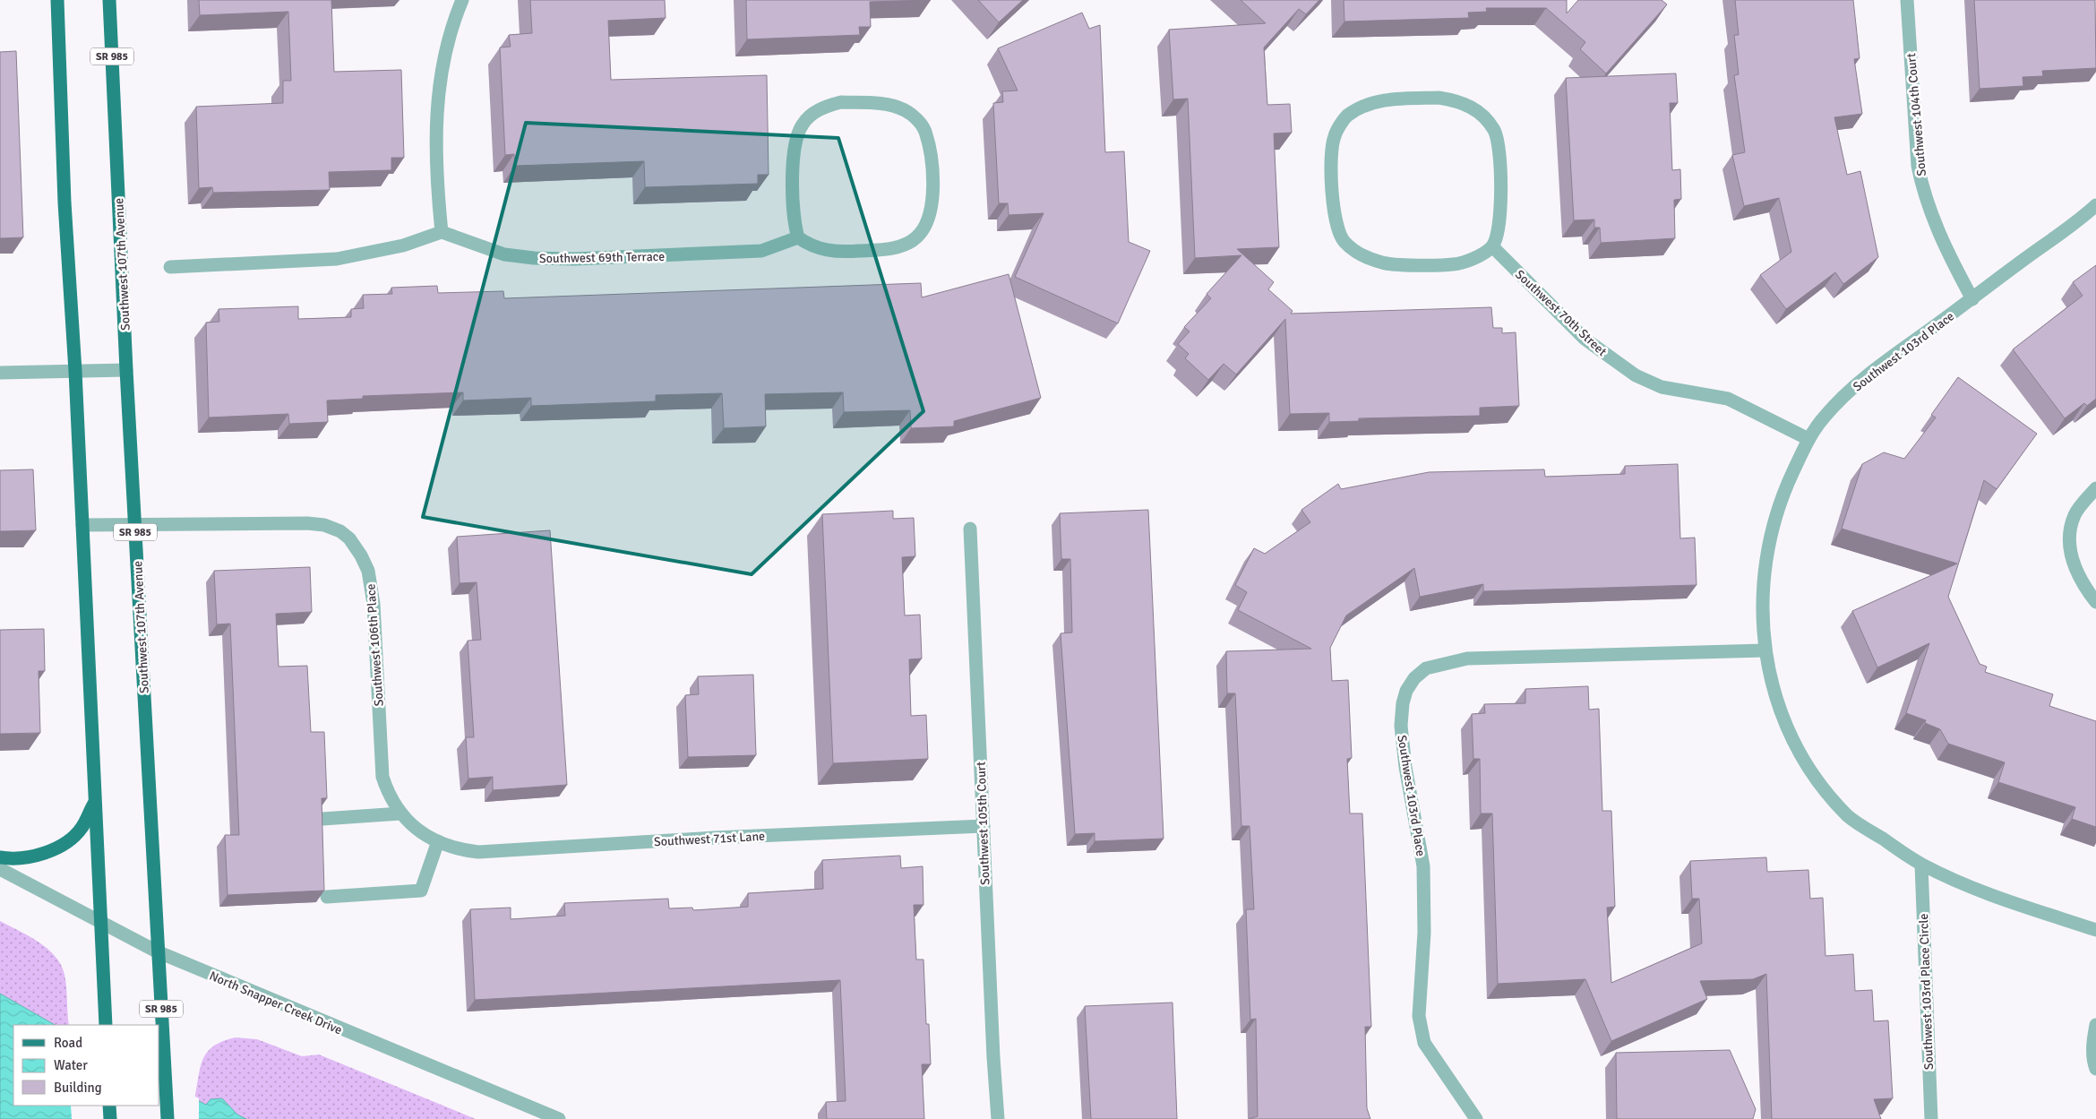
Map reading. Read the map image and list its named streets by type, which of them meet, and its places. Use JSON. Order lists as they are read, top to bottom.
{
  "streets": {
    "main road": ["SR 985", "Southwest 107th Avenue"],
    "street": [
      "Southwest 104th Court",
      "Southwest 69th Terrace",
      "Southwest 70th Street",
      "Southwest 103rd Place",
      "Southwest 106th Place",
      "Southwest 105th Court",
      "Southwest 71st Lane",
      "Southwest 103rd Place Circle",
      "North Snapper Creek Drive"
    ]
  },
  "crossings": [
    ["Southwest 104th Court", "Southwest 103rd Place"],
    ["Southwest 107th Avenue", "Southwest 106th Place"],
    ["Southwest 107th Avenue", "North Snapper Creek Drive"],
    ["Southwest 70th Street", "Southwest 103rd Place"],
    ["Southwest 103rd Place", "Southwest 103rd Place Circle"],
    ["Southwest 106th Place", "Southwest 71st Lane"],
    ["Southwest 105th Court", "Southwest 71st Lane"]
  ],
  "legend": ["Road", "Water", "Building"]
}
